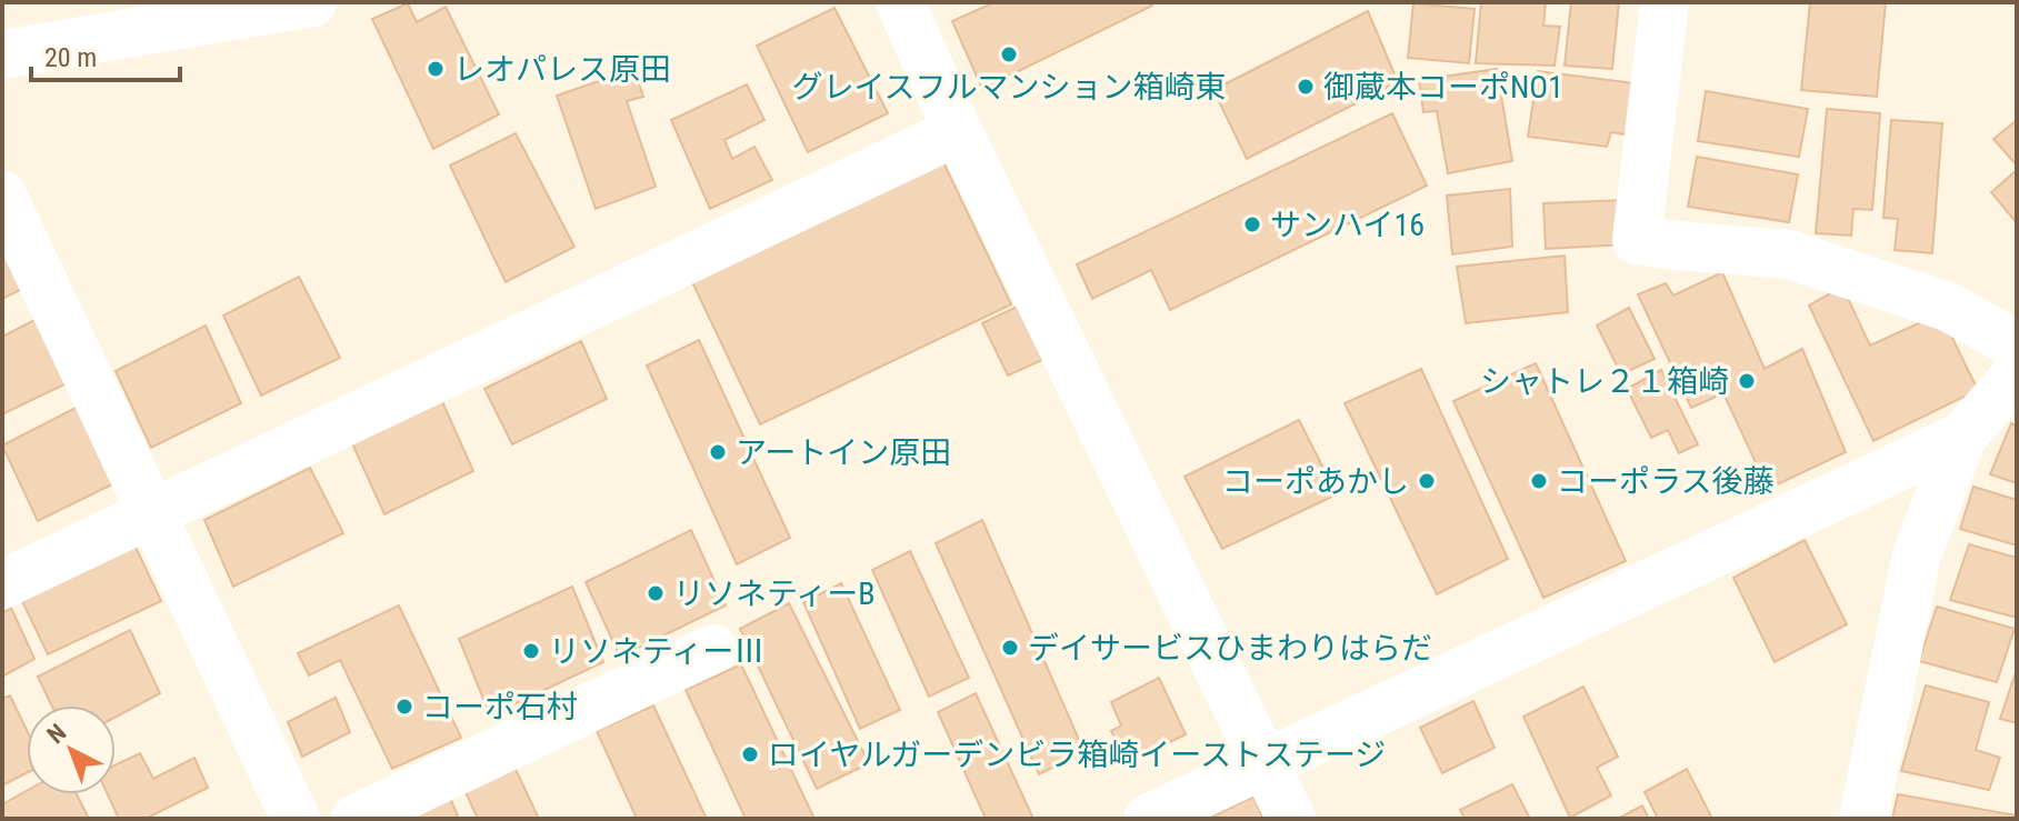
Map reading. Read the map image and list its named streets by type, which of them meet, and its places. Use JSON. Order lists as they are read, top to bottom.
{
  "places": [
    "グレイスフルマンション箱崎東",
    "レオパレス原田",
    "御蔵本コーポNO1",
    "サンハイ16",
    "シャトレ２１箱崎",
    "アートイン原田",
    "コーポあかし",
    "コーポラス後藤",
    "リソネティーB",
    "デイサービスひまわりはらだ",
    "リソネティーⅢ",
    "コーポ石村",
    "ロイヤルガーデンビラ箱崎イーストステージ"
  ],
  "scale_bar": "20 m",
  "north": "top left"
}
